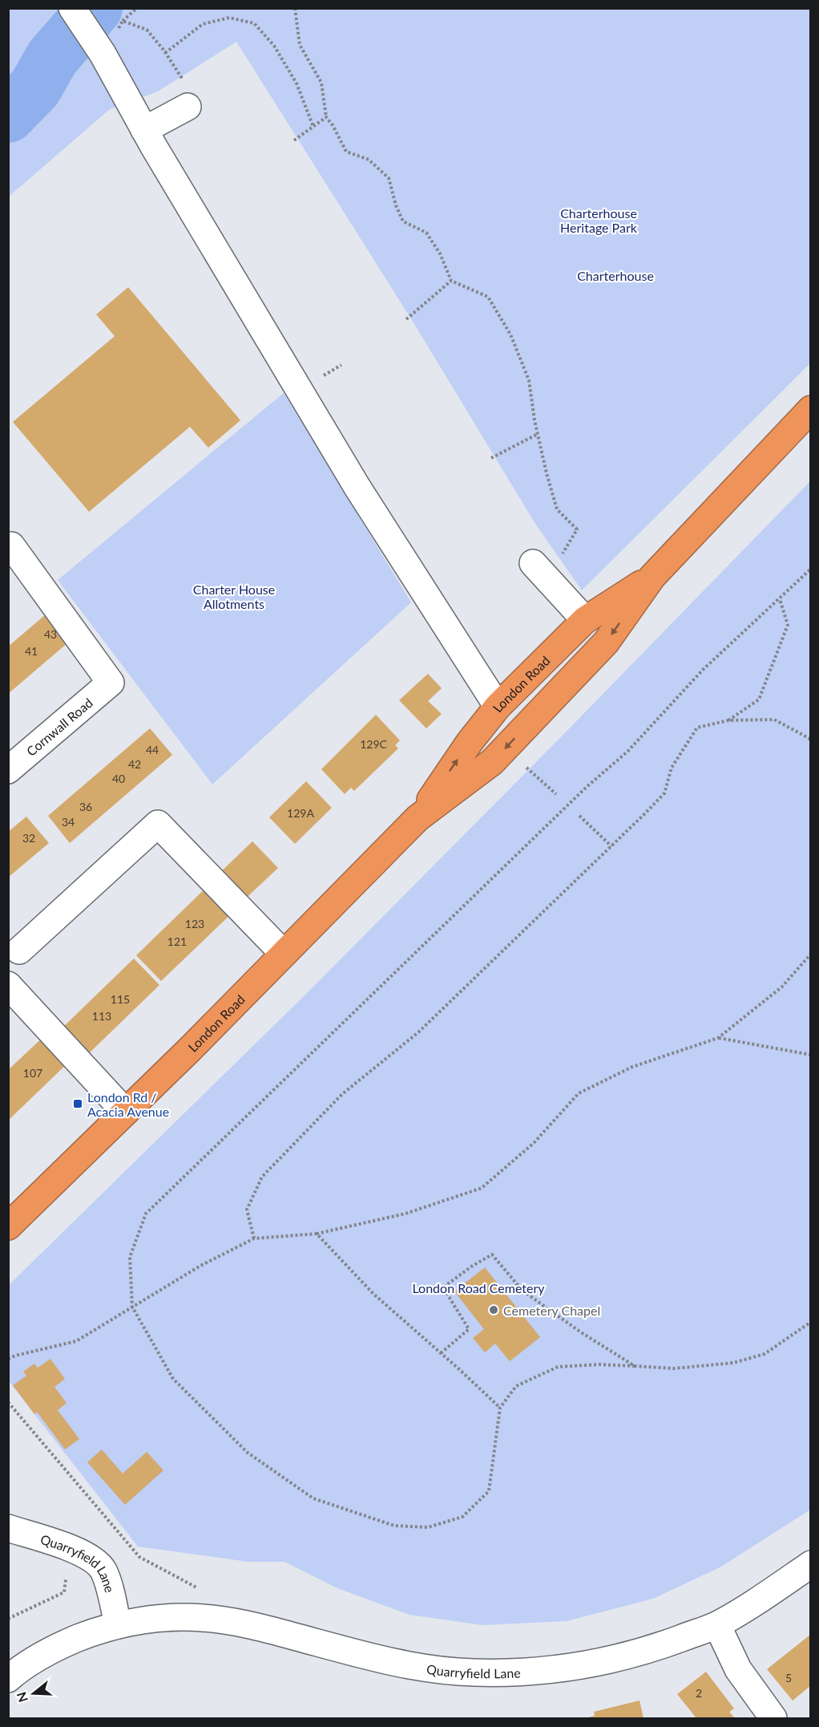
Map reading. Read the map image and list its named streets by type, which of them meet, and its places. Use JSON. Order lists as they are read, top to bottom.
{
  "streets": {
    "highway": ["London Road"],
    "street": ["Cornwall Road", "Quarryfield Lane"]
  },
  "parks": [
    "Charterhouse Heritage Park",
    "Charterhouse",
    "Charter House Allotments",
    "London Road Cemetery"
  ],
  "places": {
    "transit": ["London Rd / Acacia Avenue"],
    "other": ["Cemetery Chapel"]
  },
  "house_numbers": [
    "43",
    "41",
    "129C",
    "44",
    "42",
    "40",
    "36",
    "129A",
    "34",
    "32",
    "123",
    "121",
    "115",
    "113",
    "107",
    "5",
    "2"
  ],
  "north": "left"
}
